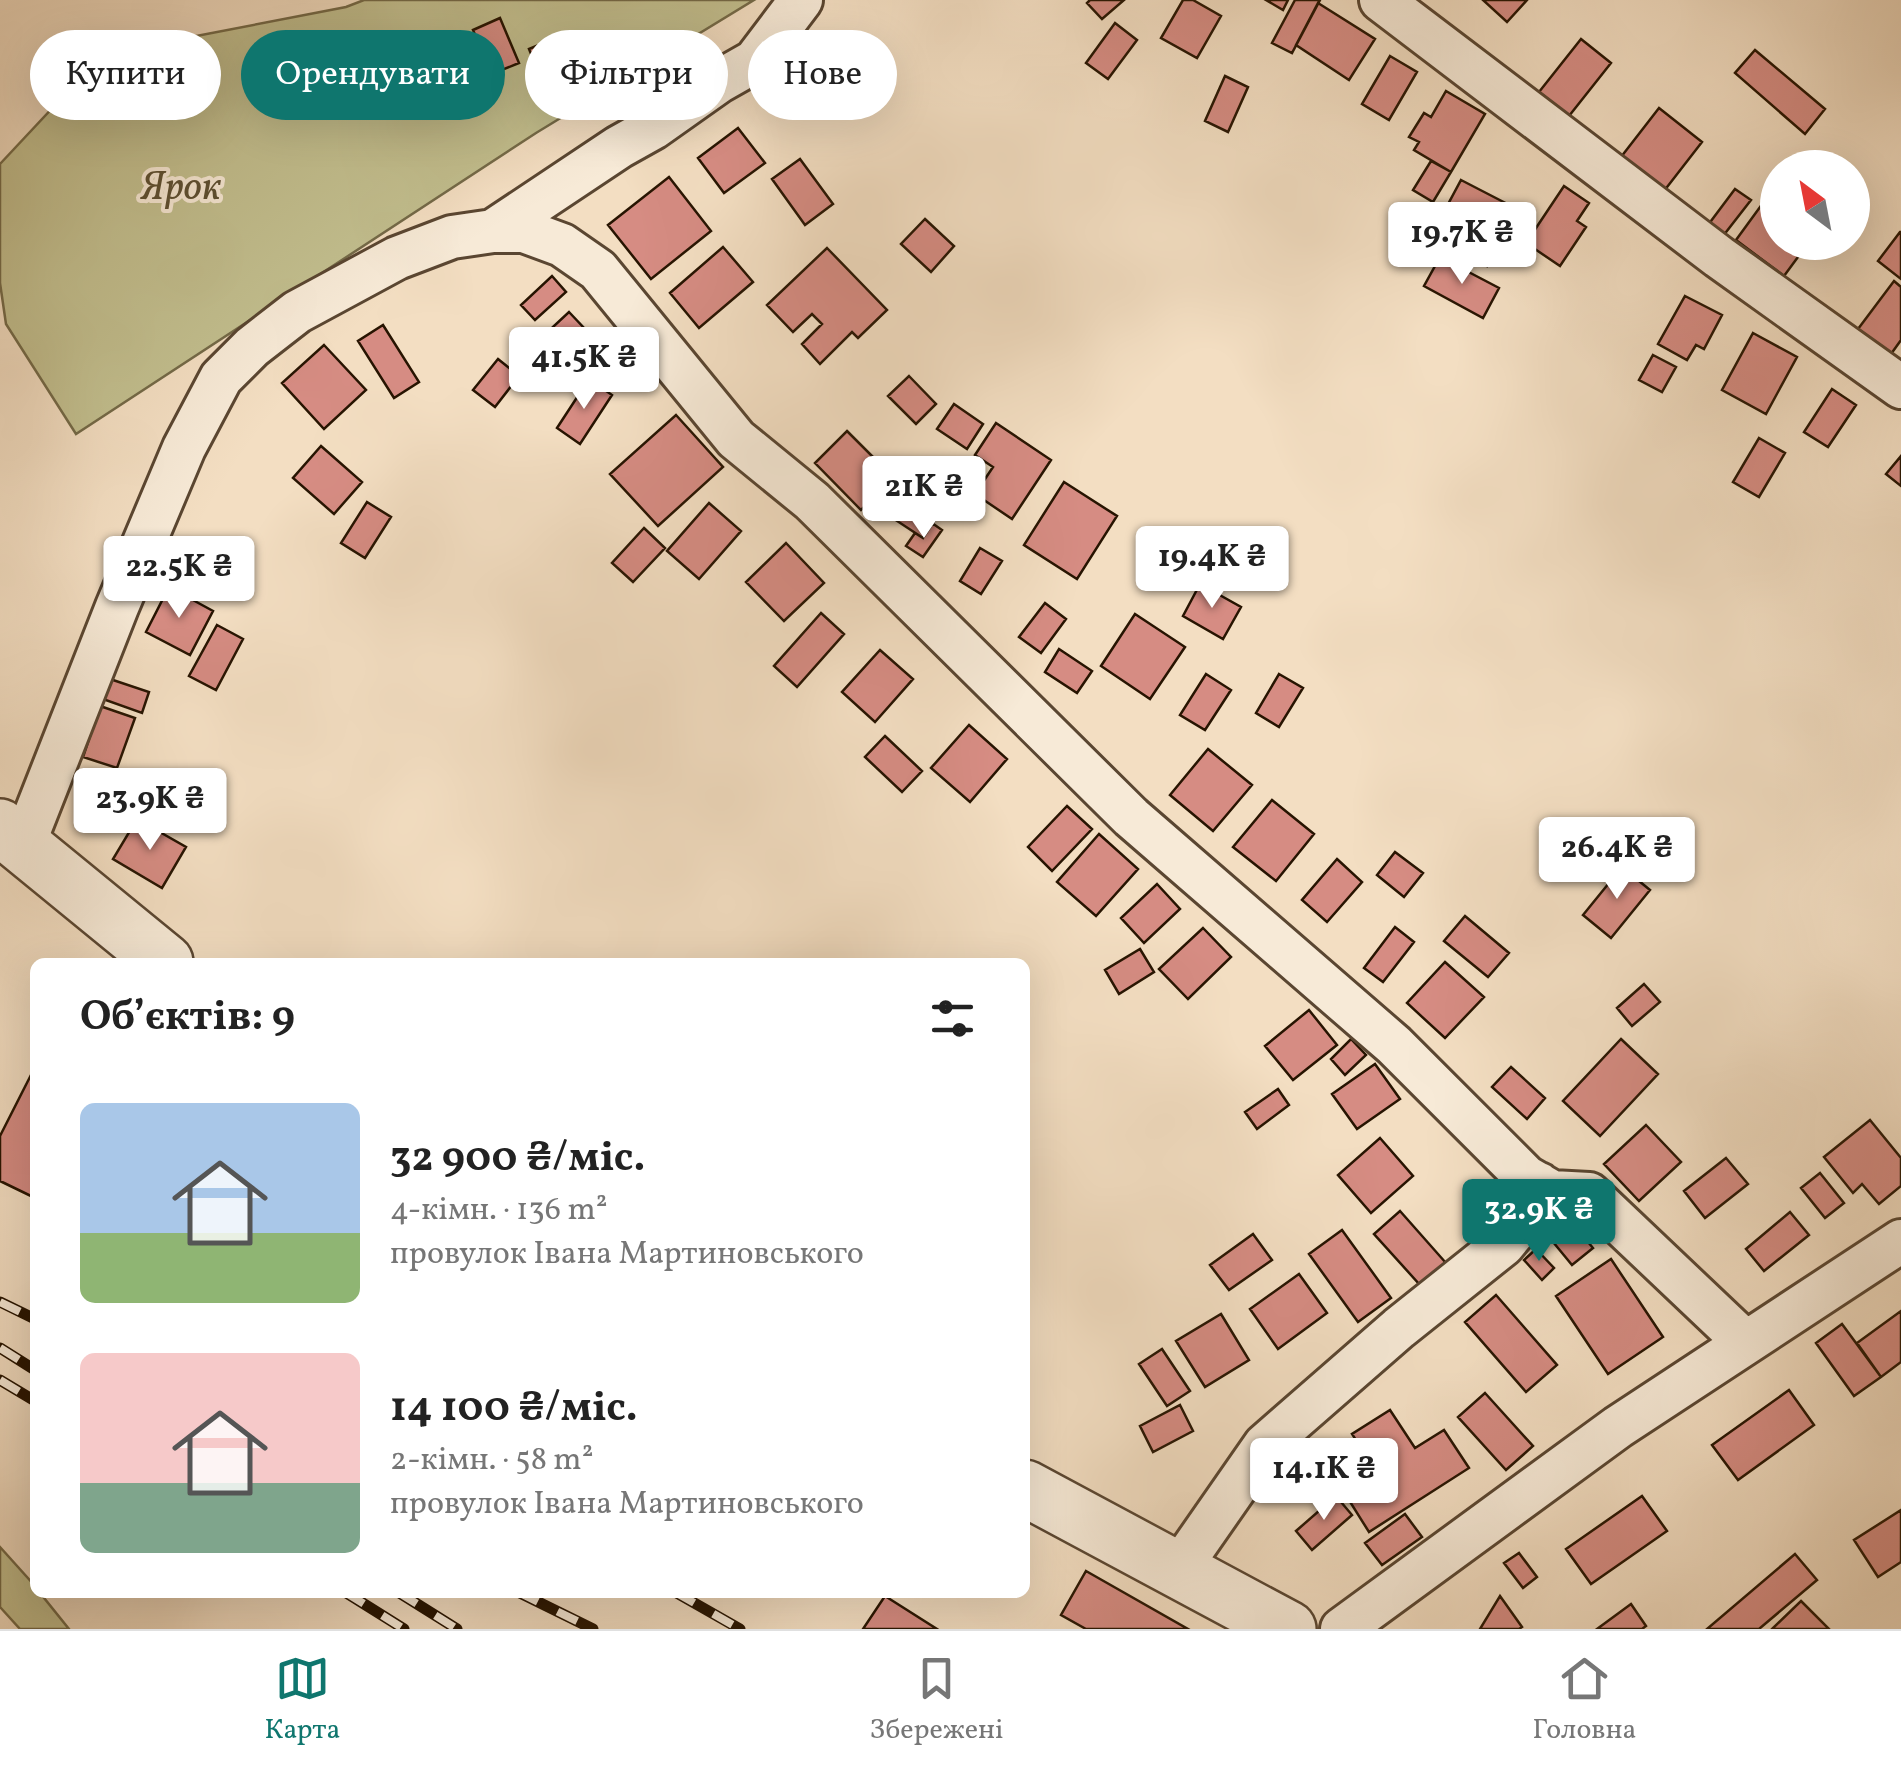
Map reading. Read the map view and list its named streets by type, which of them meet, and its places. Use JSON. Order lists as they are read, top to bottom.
{
  "parks": ["Ярок"],
  "north": "top left",
  "page": {
    "chip": [
      "Купити",
      "Орендувати",
      "Фільтри",
      "Нове"
    ],
    "price": [
      "19.7K ₴",
      "41.5K ₴",
      "21K ₴",
      "19.4K ₴",
      "22.5K ₴",
      "23.9K ₴",
      "26.4K ₴",
      "32.9K ₴",
      "14.1K ₴"
    ],
    "heading": "Об’єктів: 9",
    "list": [
      {
        "name": "32 900 ₴/міс.",
        "note": "4-кімн. · 136 m² · провулок Івана Мартиновського"
      },
      {
        "name": "14 100 ₴/міс.",
        "note": "2-кімн. · 58 m² · провулок Івана Мартиновського"
      }
    ],
    "tabs": ["Карта", "Збережені", "Головна"]
  }
}
